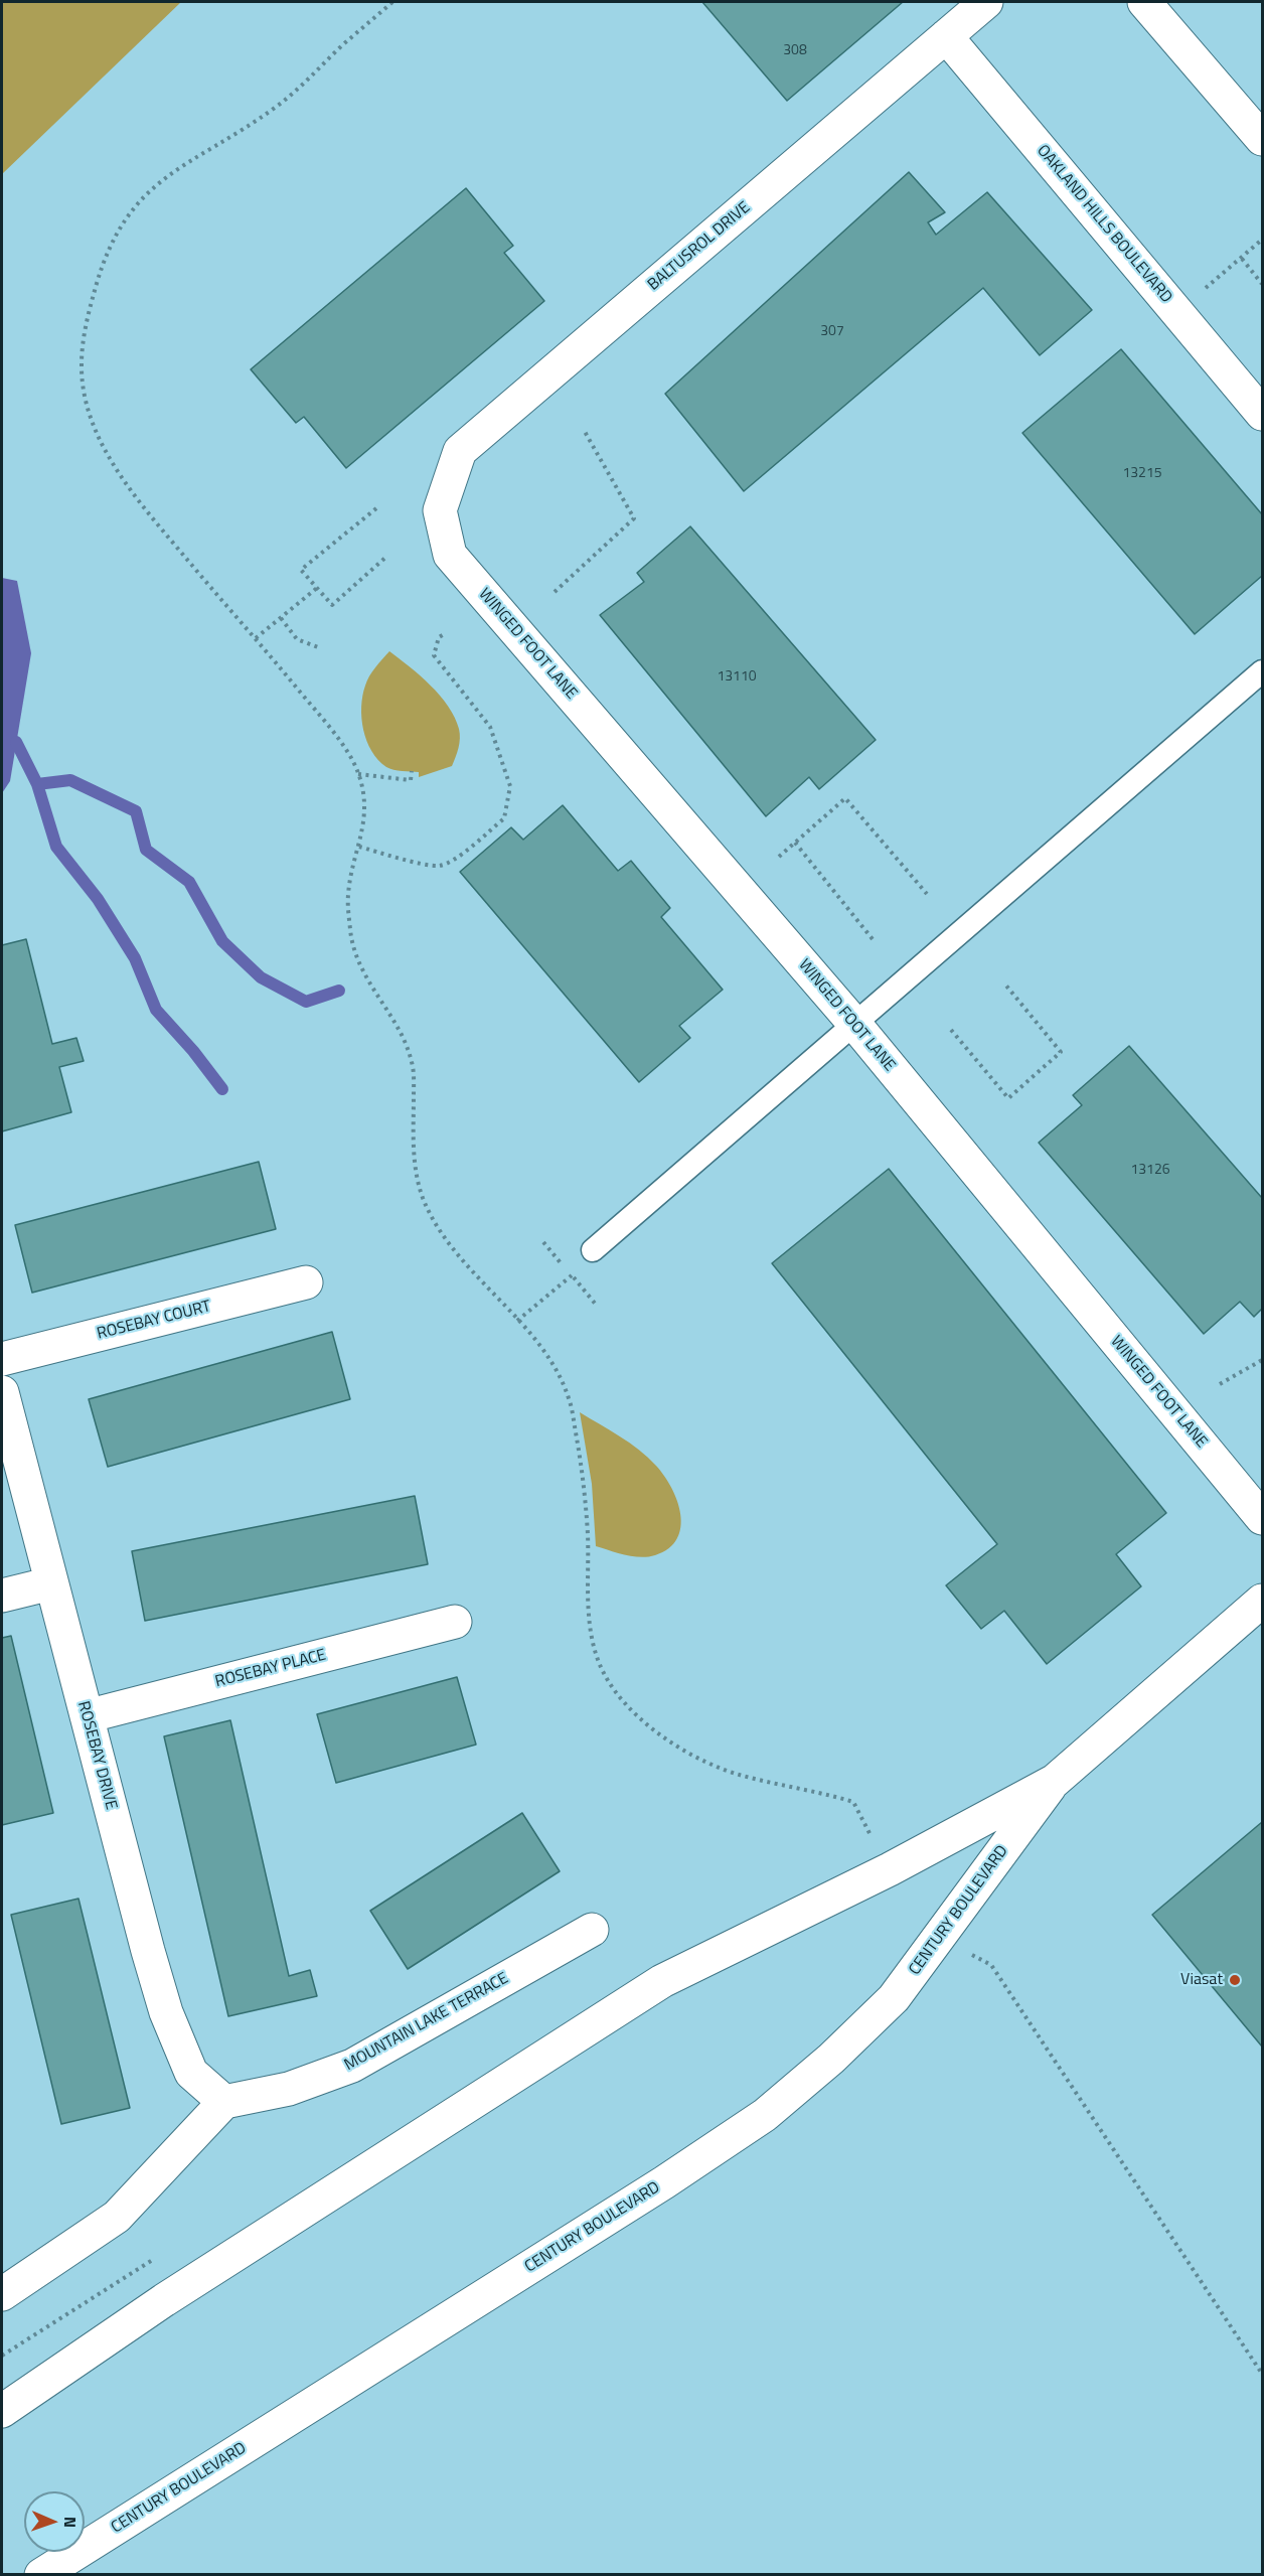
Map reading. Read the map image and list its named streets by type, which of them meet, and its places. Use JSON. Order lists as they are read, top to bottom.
{
  "streets": {
    "street": [
      "OAKLAND HILLS BOULEVARD",
      "BALTUSROL DRIVE",
      "WINGED FOOT LANE",
      "ROSEBAY COURT",
      "ROSEBAY PLACE",
      "ROSEBAY DRIVE",
      "CENTURY BOULEVARD",
      "MOUNTAIN LAKE TERRACE"
    ]
  },
  "crossings": [
    ["OAKLAND HILLS BOULEVARD", "BALTUSROL DRIVE"],
    ["BALTUSROL DRIVE", "WINGED FOOT LANE"],
    ["ROSEBAY PLACE", "ROSEBAY DRIVE"],
    ["ROSEBAY DRIVE", "MOUNTAIN LAKE TERRACE"]
  ],
  "places": ["Viasat"],
  "house_numbers": [
    "308",
    "307",
    "13215",
    "13110",
    "13126"
  ],
  "north": "right"
}
